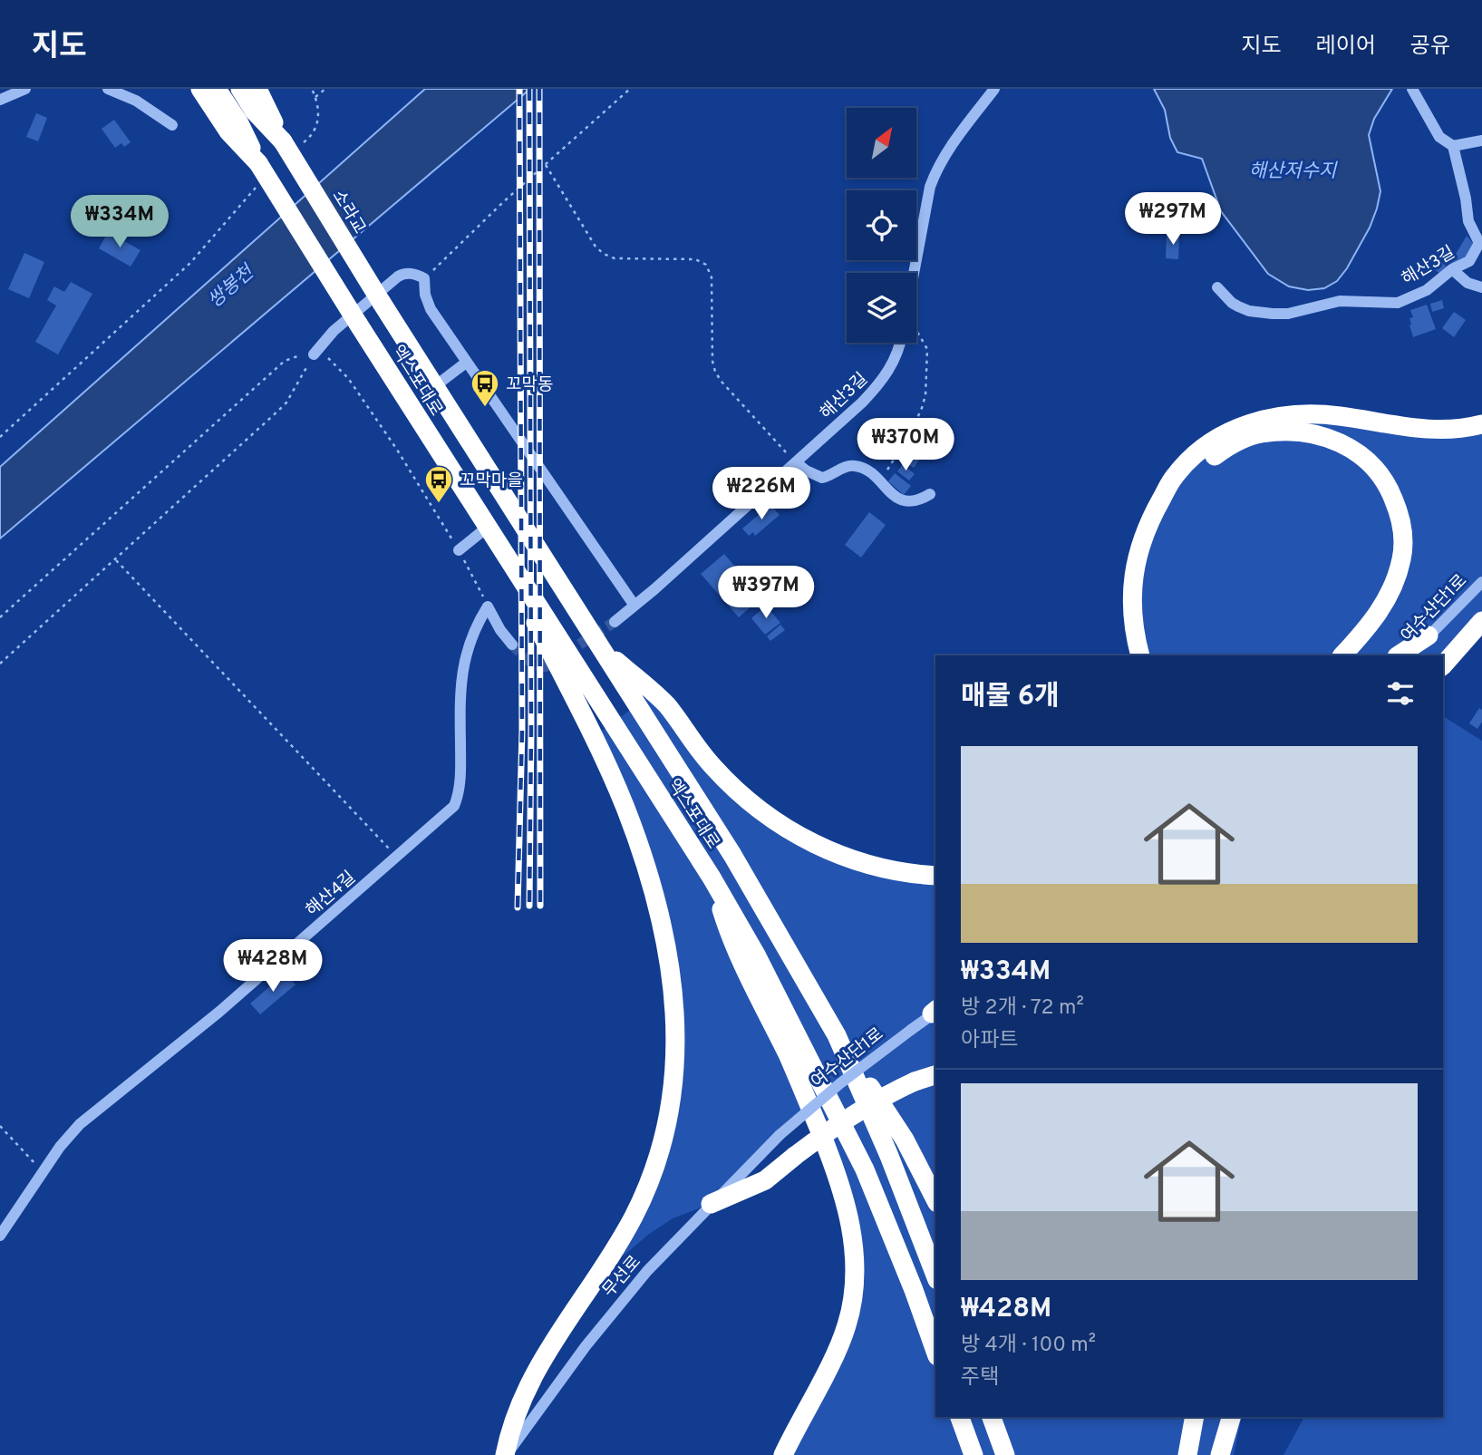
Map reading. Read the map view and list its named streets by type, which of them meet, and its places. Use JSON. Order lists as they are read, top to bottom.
{
  "streets": {
    "highway": ["소라교", "엑스포대로"],
    "street": [
      "해산3길",
      "여수산단1로",
      "해산4길",
      "무선로"
    ]
  },
  "crossings": [
    ["소라교", "엑스포대로"],
    ["여수산단1로", "무선로"]
  ],
  "water": ["해산저수지", "쌍봉천"],
  "places": {
    "bus stop": ["꼬막동", "꼬막마을"]
  },
  "north": "top right",
  "page": {
    "header": "지도",
    "nav": ["지도", "레이어", "공유"],
    "price": [
      "₩297M",
      "₩334M",
      "₩370M",
      "₩226M",
      "₩397M",
      "₩428M"
    ],
    "heading": "매물 6개",
    "list": [
      {
        "name": "₩334M",
        "note": "방 2개 · 72 m² · 아파트"
      },
      {
        "name": "₩428M",
        "note": "방 4개 · 100 m² · 주택"
      }
    ]
  }
}
